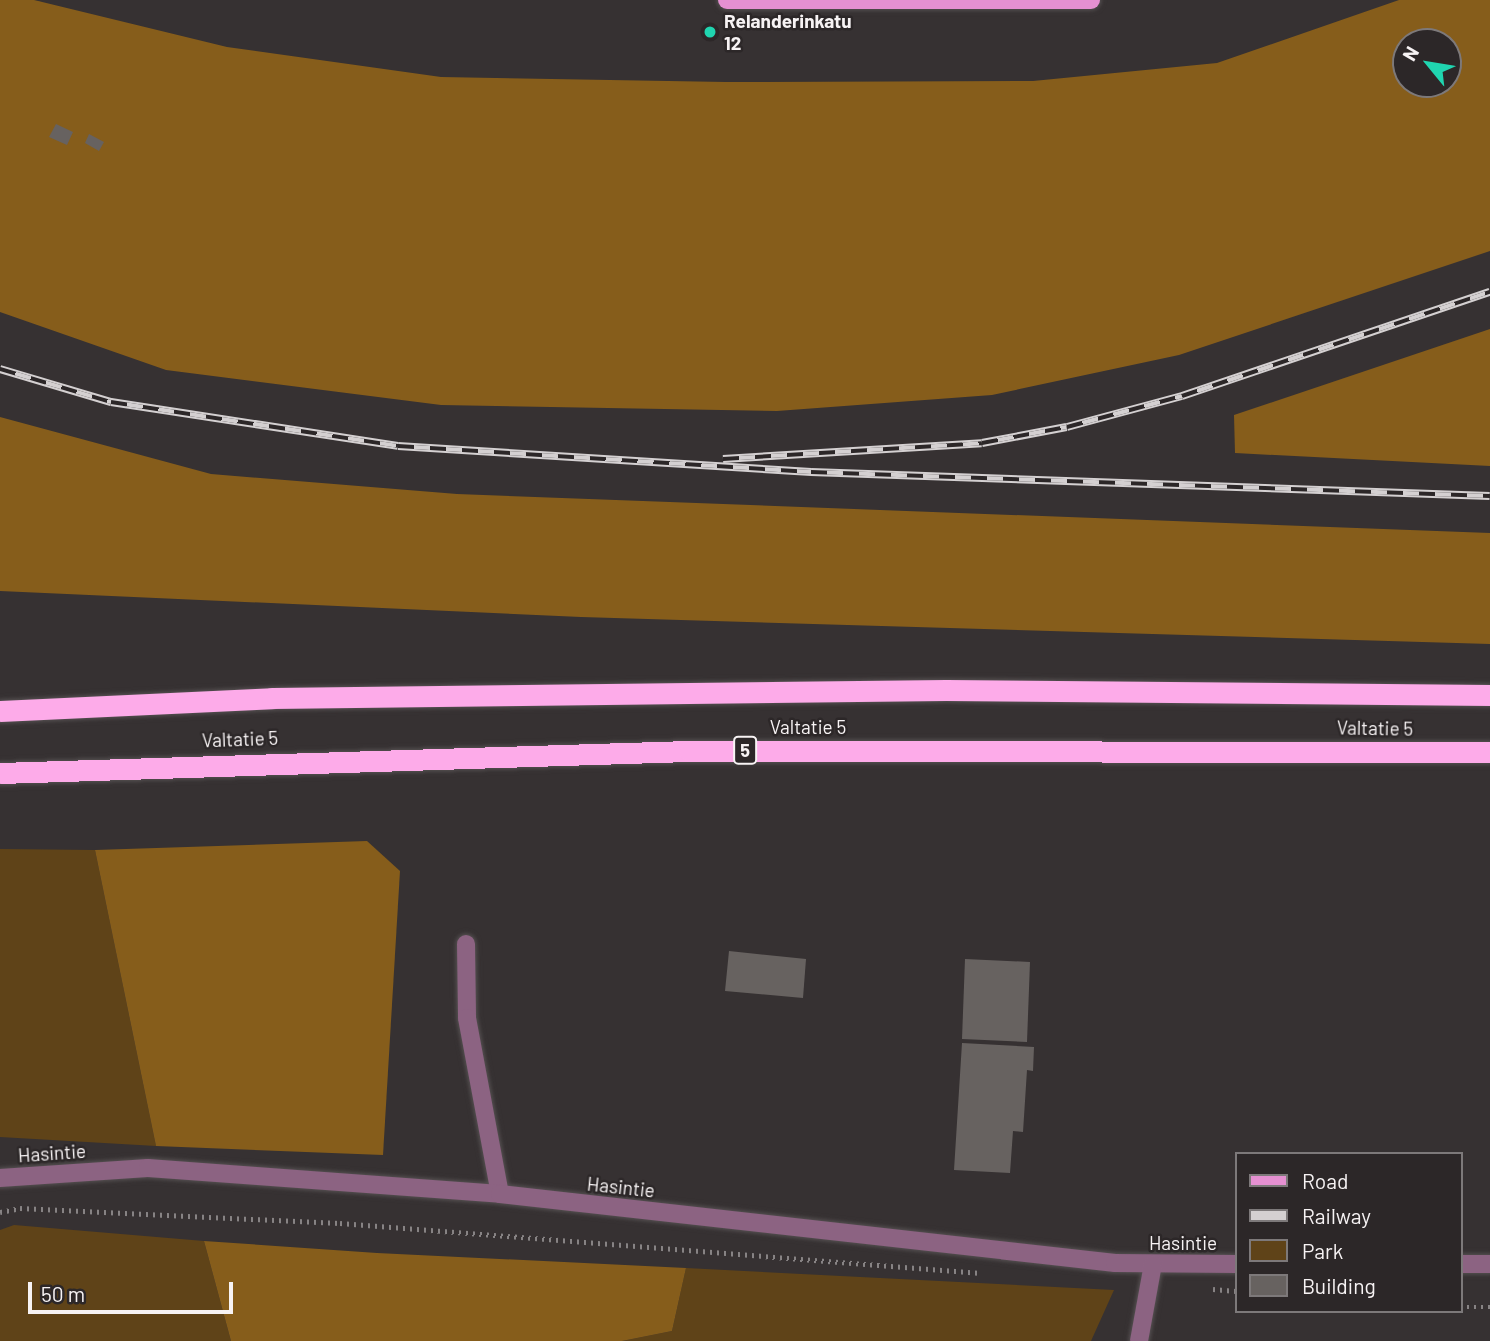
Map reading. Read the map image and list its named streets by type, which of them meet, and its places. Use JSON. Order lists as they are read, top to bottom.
{
  "streets": {
    "highway": ["Valtatie 5", "5"],
    "street": ["Hasintie"]
  },
  "places": ["Relanderinkatu 12"],
  "legend": [
    "Road",
    "Railway",
    "Park",
    "Building"
  ],
  "scale_bar": "50 m",
  "north": "top left"
}
